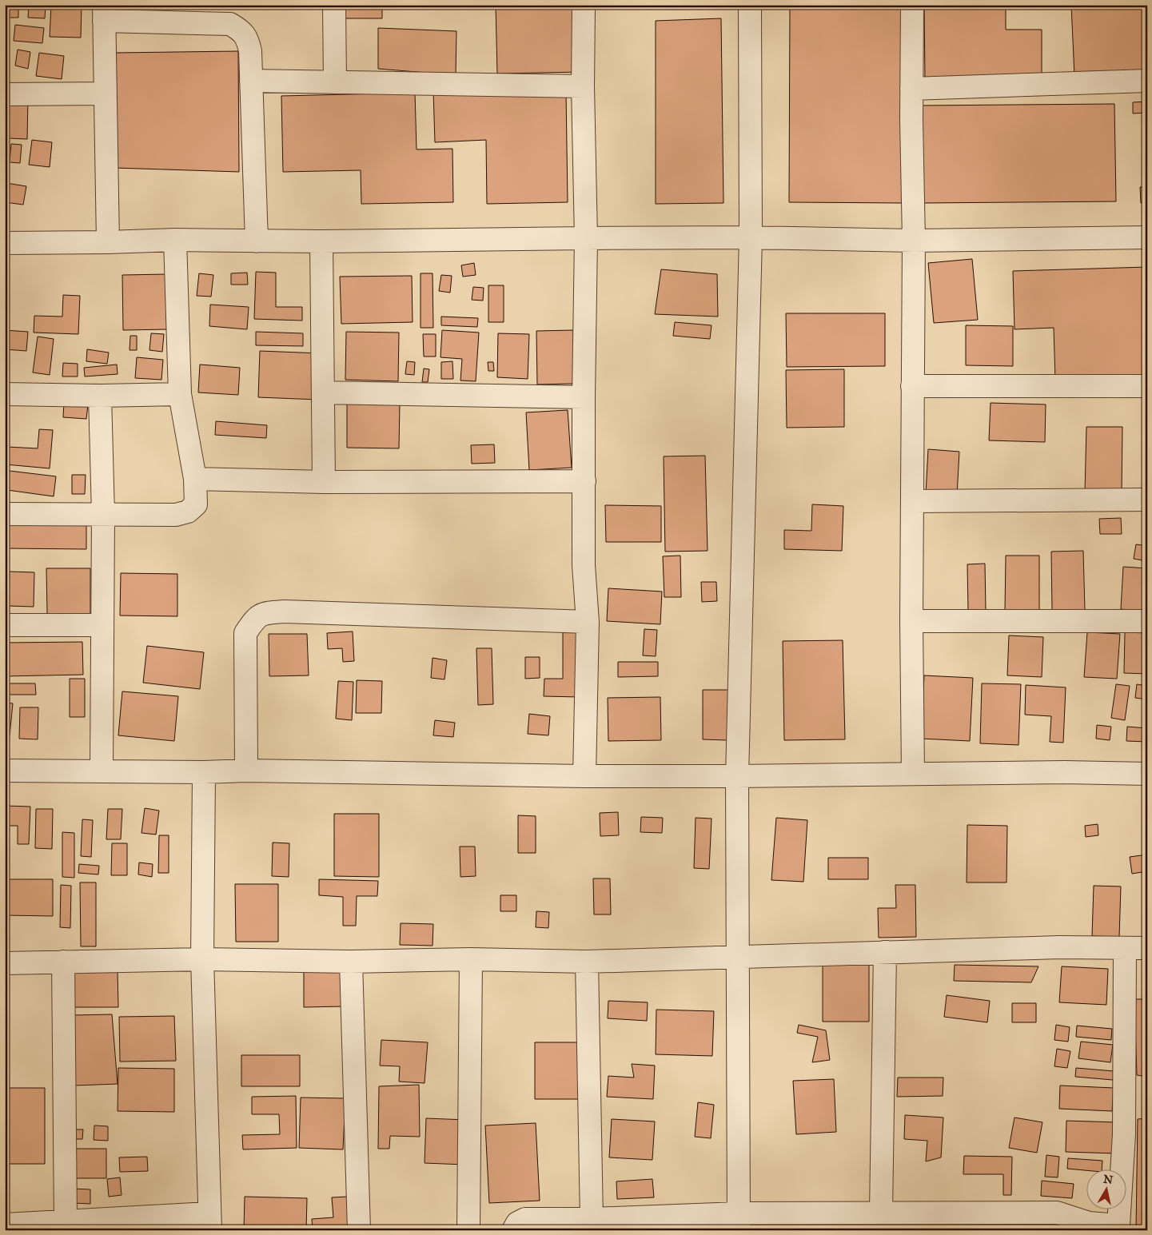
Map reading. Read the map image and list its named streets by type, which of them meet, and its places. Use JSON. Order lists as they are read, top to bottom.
{
  "north": "top"
}
